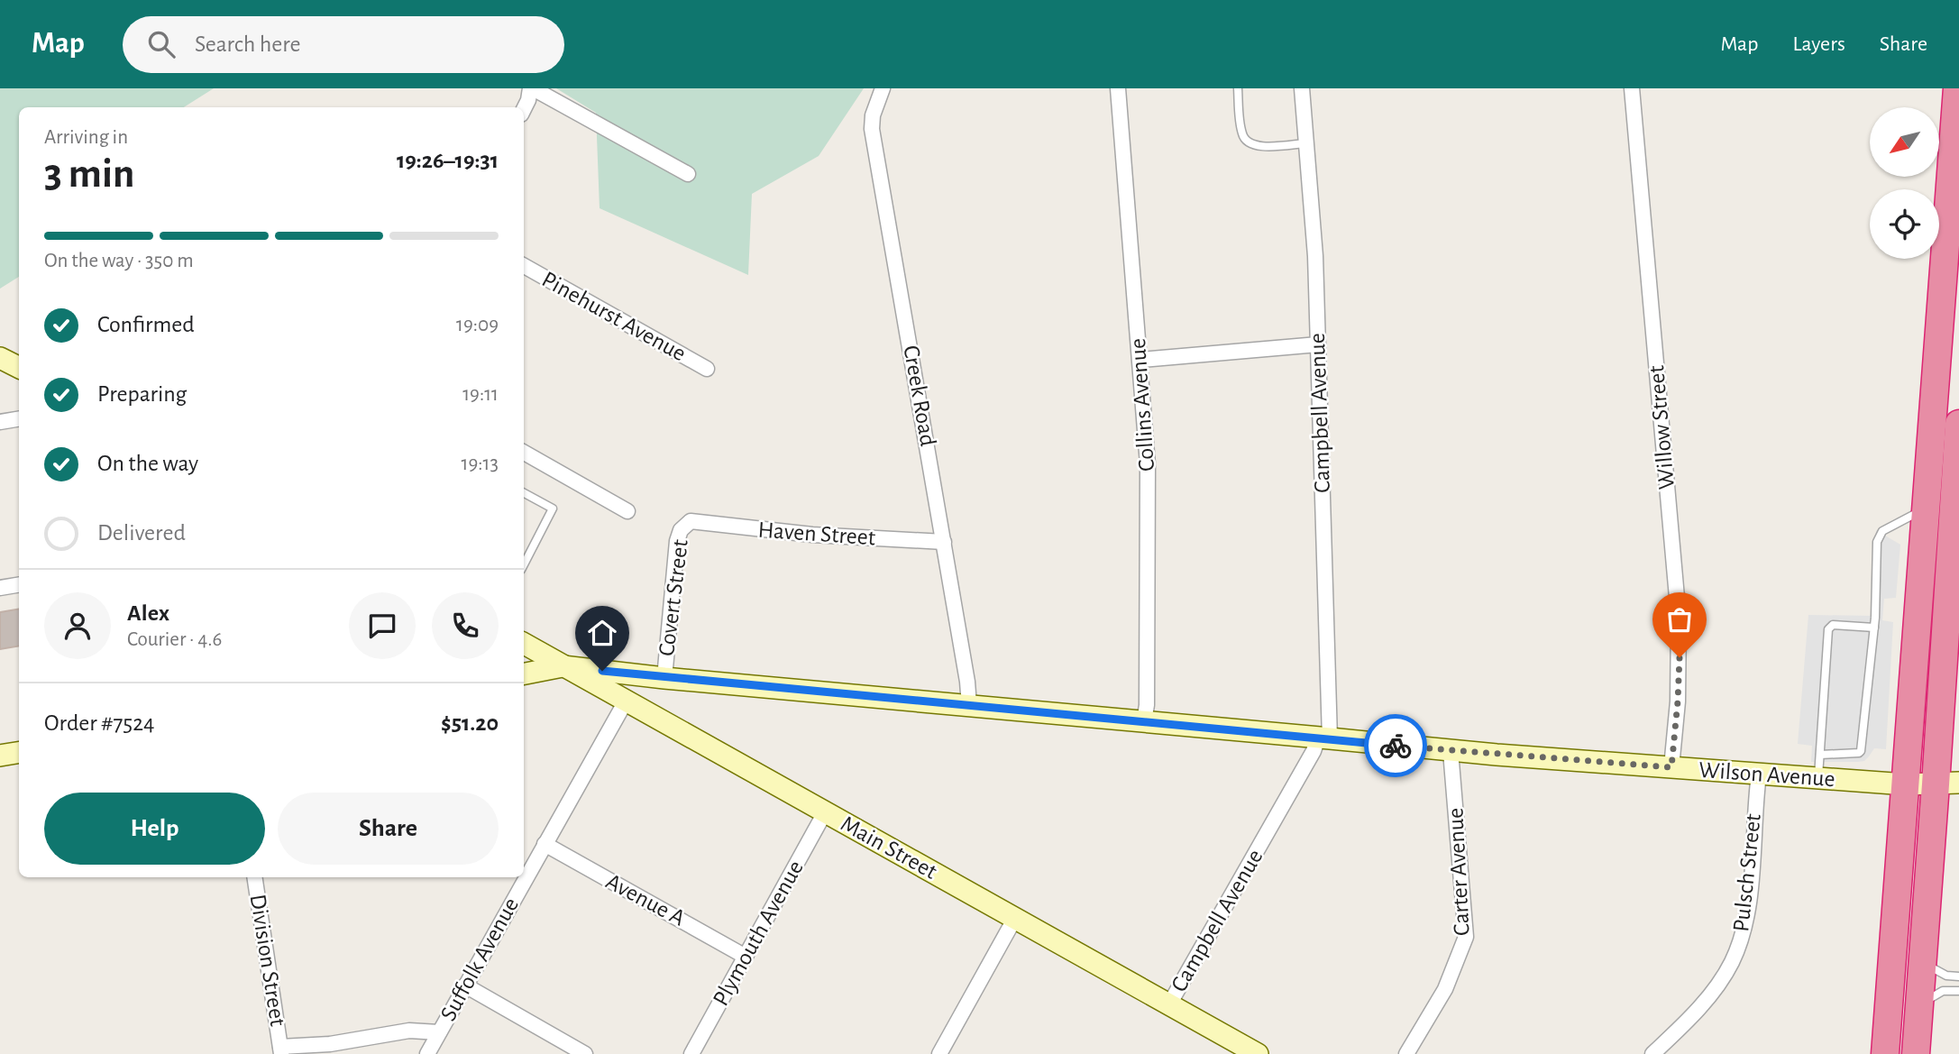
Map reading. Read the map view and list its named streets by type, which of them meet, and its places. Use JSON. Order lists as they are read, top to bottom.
{
  "streets": {
    "street": [
      "Pinehurst Avenue",
      "Creek Road",
      "Collins Avenue",
      "Campbell Avenue",
      "Willow Street",
      "Haven Street",
      "Covert Street",
      "Wilson Avenue",
      "Main Street",
      "Carter Avenue",
      "Pulsch Street",
      "Avenue A",
      "Plymouth Avenue",
      "Suffolk Avenue",
      "Division Street"
    ]
  },
  "crossings": [
    ["Creek Road", "Haven Street"],
    ["Creek Road", "Wilson Avenue"],
    ["Collins Avenue", "Wilson Avenue"],
    ["Campbell Avenue", "Wilson Avenue"],
    ["Campbell Avenue", "Main Street"],
    ["Willow Street", "Wilson Avenue"],
    ["Haven Street", "Covert Street"],
    ["Covert Street", "Wilson Avenue"],
    ["Wilson Avenue", "Main Street"],
    ["Wilson Avenue", "Carter Avenue"],
    ["Wilson Avenue", "Pulsch Street"],
    ["Main Street", "Plymouth Avenue"],
    ["Main Street", "Suffolk Avenue"],
    ["Avenue A", "Plymouth Avenue"],
    ["Avenue A", "Suffolk Avenue"],
    ["Suffolk Avenue", "Division Street"]
  ],
  "north": "bottom left",
  "page": {
    "header": "Map",
    "search": "Search here",
    "nav": ["Map", "Layers", "Share"],
    "heading": ["3 min", "Arriving in", "19:26–19:31"],
    "panel": [
      "Alex",
      "Courier · 4.6",
      "Order #7524",
      "$51.20"
    ],
    "bar": "On the way · 350 m",
    "list": [
      ["Confirmed", "19:09"],
      ["Preparing", "19:11"],
      ["On the way", "19:13"],
      "Delivered"
    ],
    "buttons": ["Help", "Share"]
  }
}
